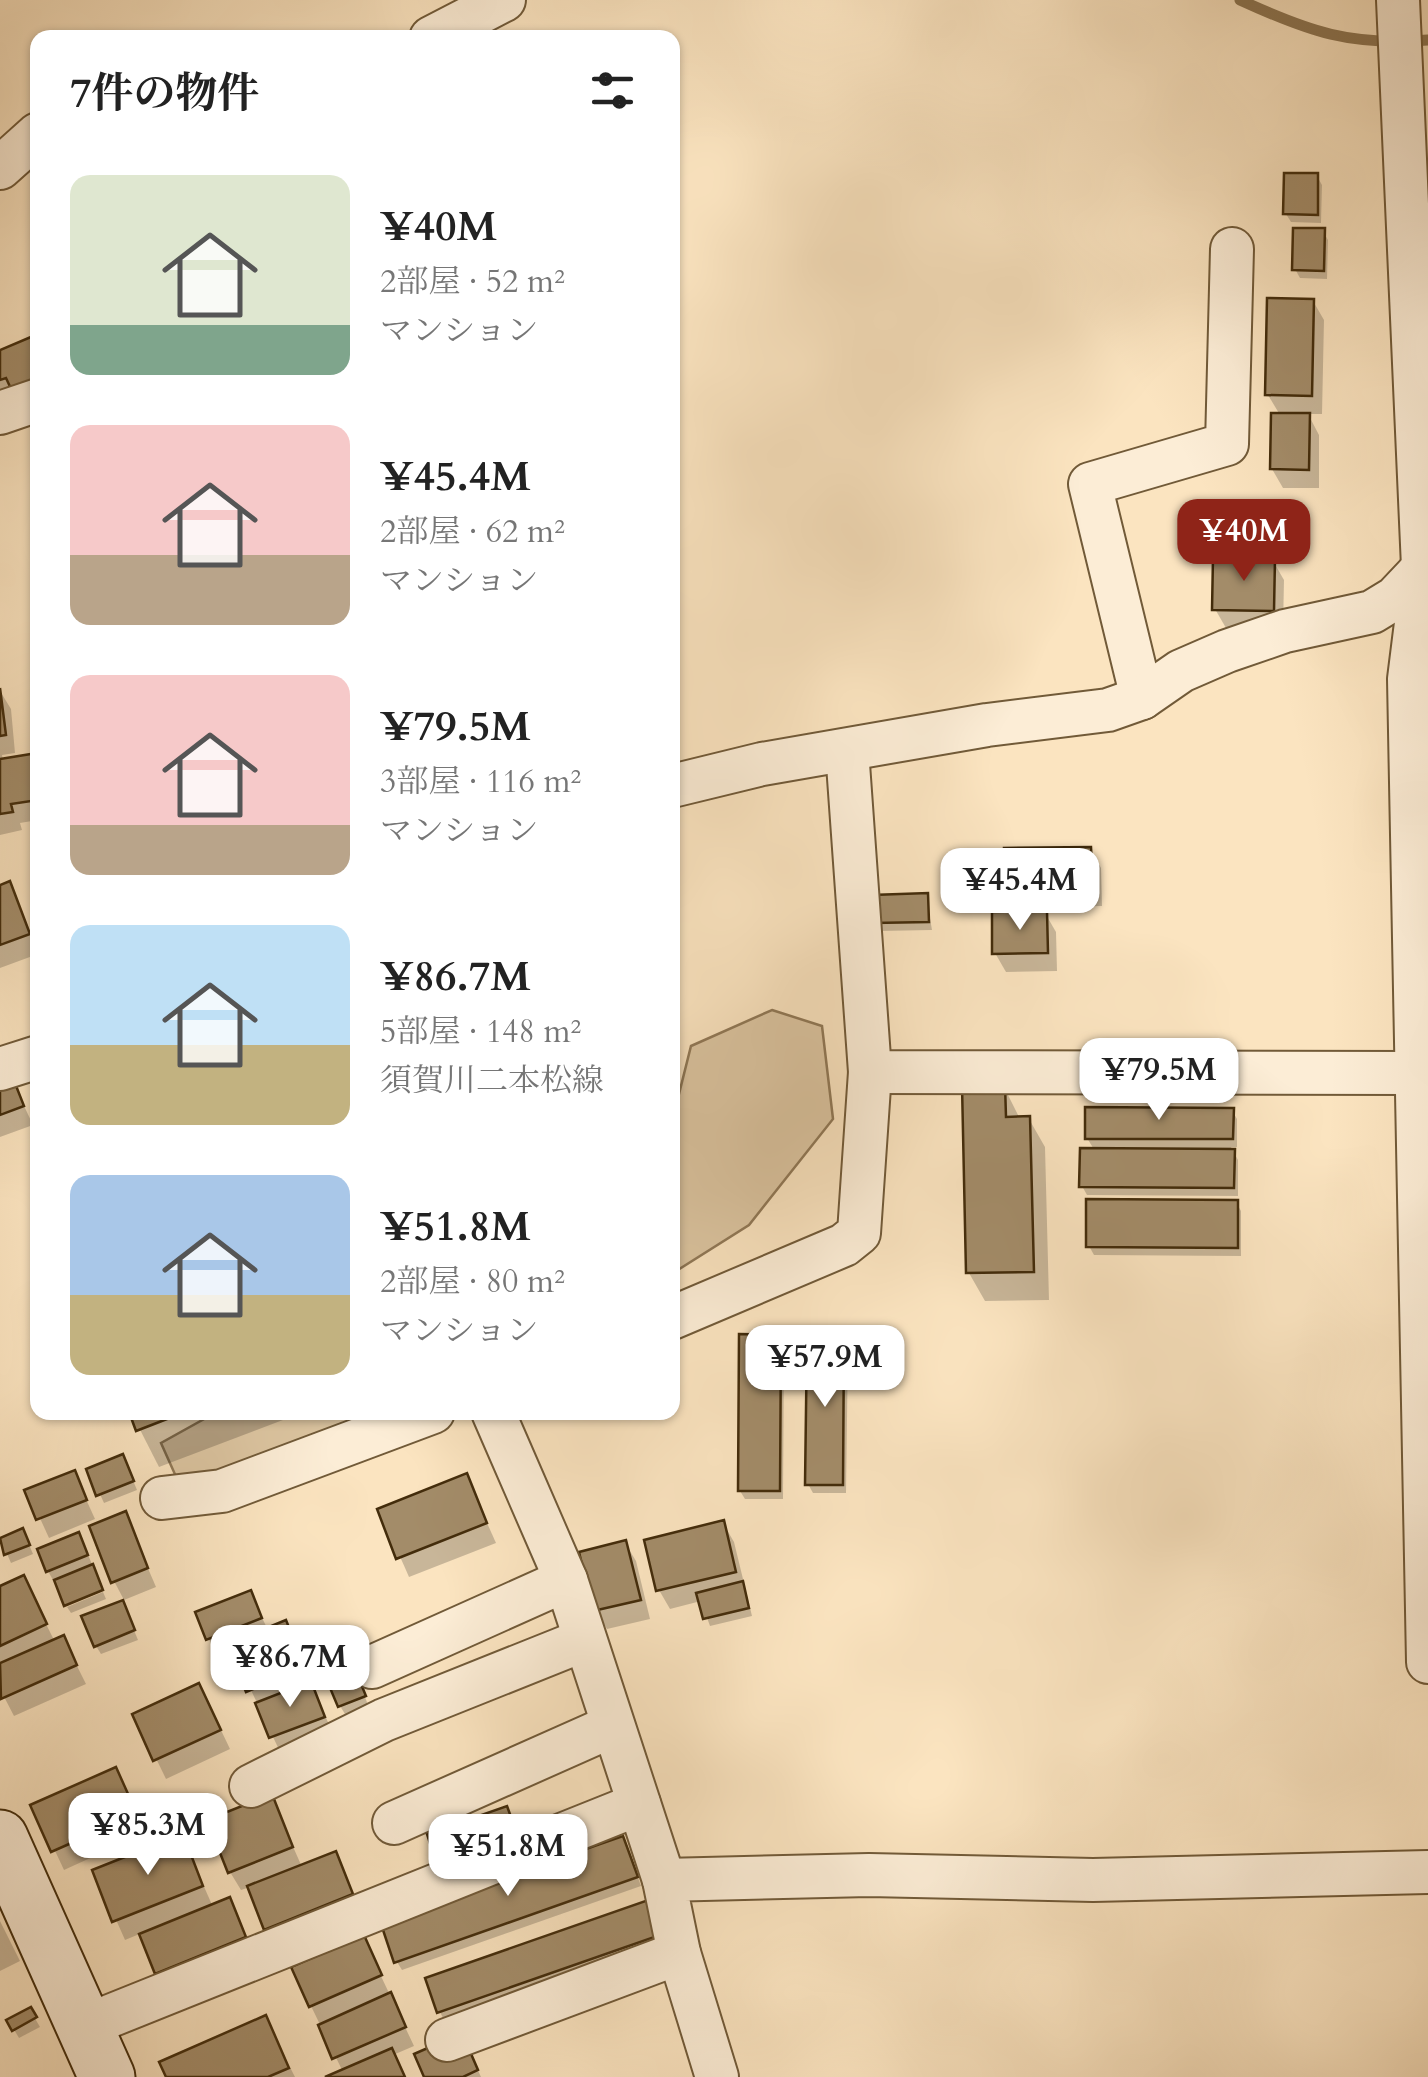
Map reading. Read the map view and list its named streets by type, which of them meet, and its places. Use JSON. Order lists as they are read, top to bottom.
{
  "page": {
    "heading": "7件の物件",
    "list": [
      {
        "name": "¥40M",
        "note": "2部屋 · 52 m² · マンション"
      },
      {
        "name": "¥45.4M",
        "note": "2部屋 · 62 m² · マンション"
      },
      {
        "name": "¥79.5M",
        "note": "3部屋 · 116 m² · マンション"
      },
      {
        "name": "¥86.7M",
        "note": "5部屋 · 148 m² · 須賀川二本松線"
      },
      {
        "name": "¥51.8M",
        "note": "2部屋 · 80 m² · マンション"
      }
    ],
    "price": [
      "¥40M",
      "¥45.4M",
      "¥79.5M",
      "¥57.9M",
      "¥86.7M",
      "¥85.3M",
      "¥51.8M"
    ]
  }
}
